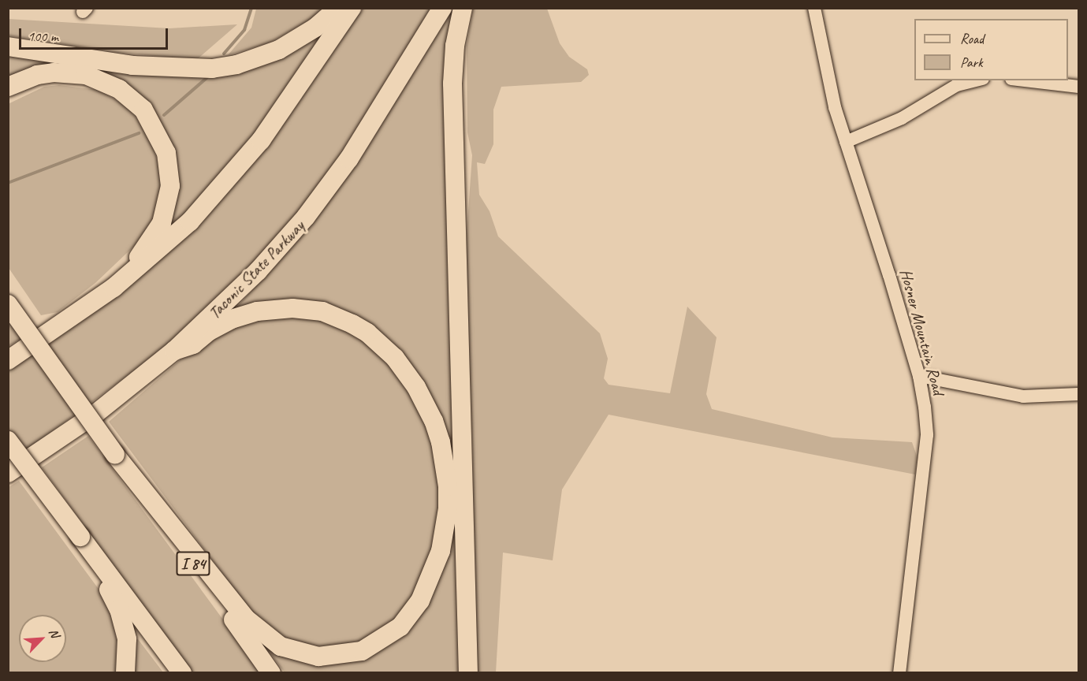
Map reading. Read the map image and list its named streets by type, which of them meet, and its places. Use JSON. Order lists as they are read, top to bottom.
{
  "streets": {
    "highway": ["Taconic State Parkway", "I 84"],
    "street": ["Hosner Mountain Road"]
  },
  "legend": ["Road", "Park"],
  "scale_bar": "100 m",
  "north": "top right"
}
